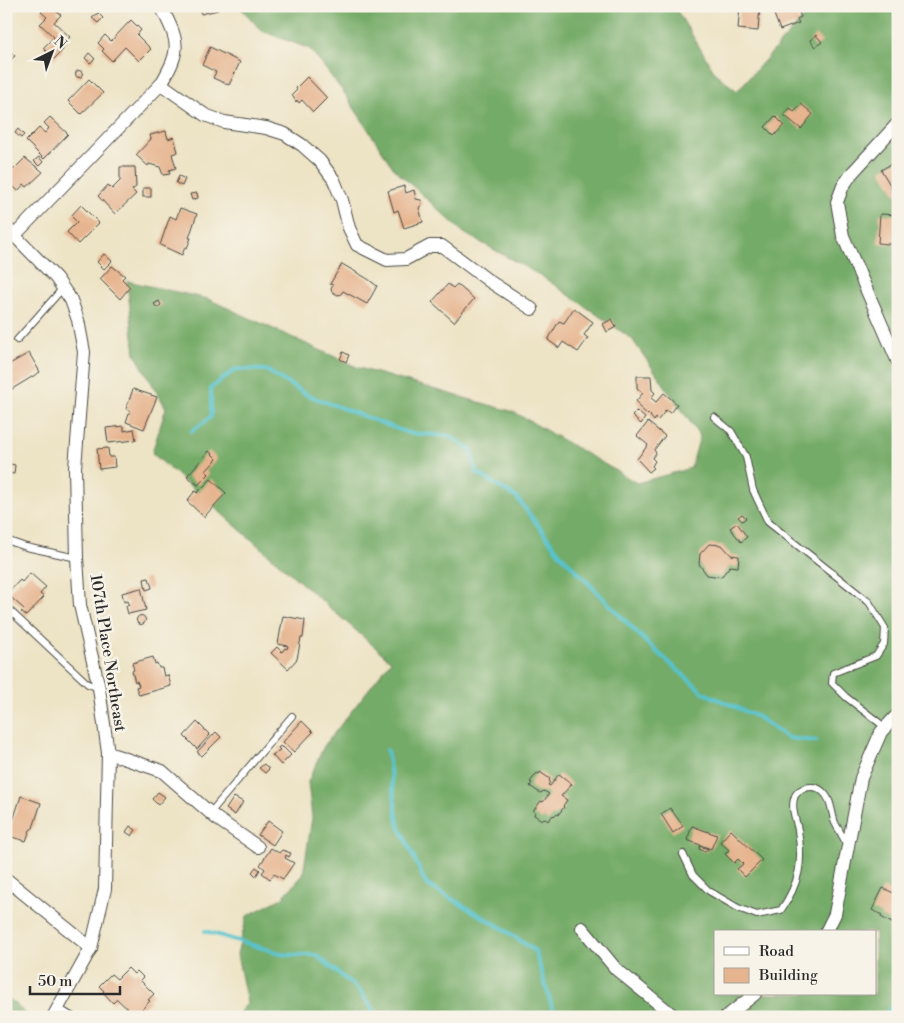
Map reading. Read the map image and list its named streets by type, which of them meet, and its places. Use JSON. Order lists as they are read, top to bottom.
{
  "streets": {
    "street": ["107th Place Northeast"]
  },
  "legend": ["Road", "Building"],
  "scale_bar": "50 m",
  "north": "top right"
}
